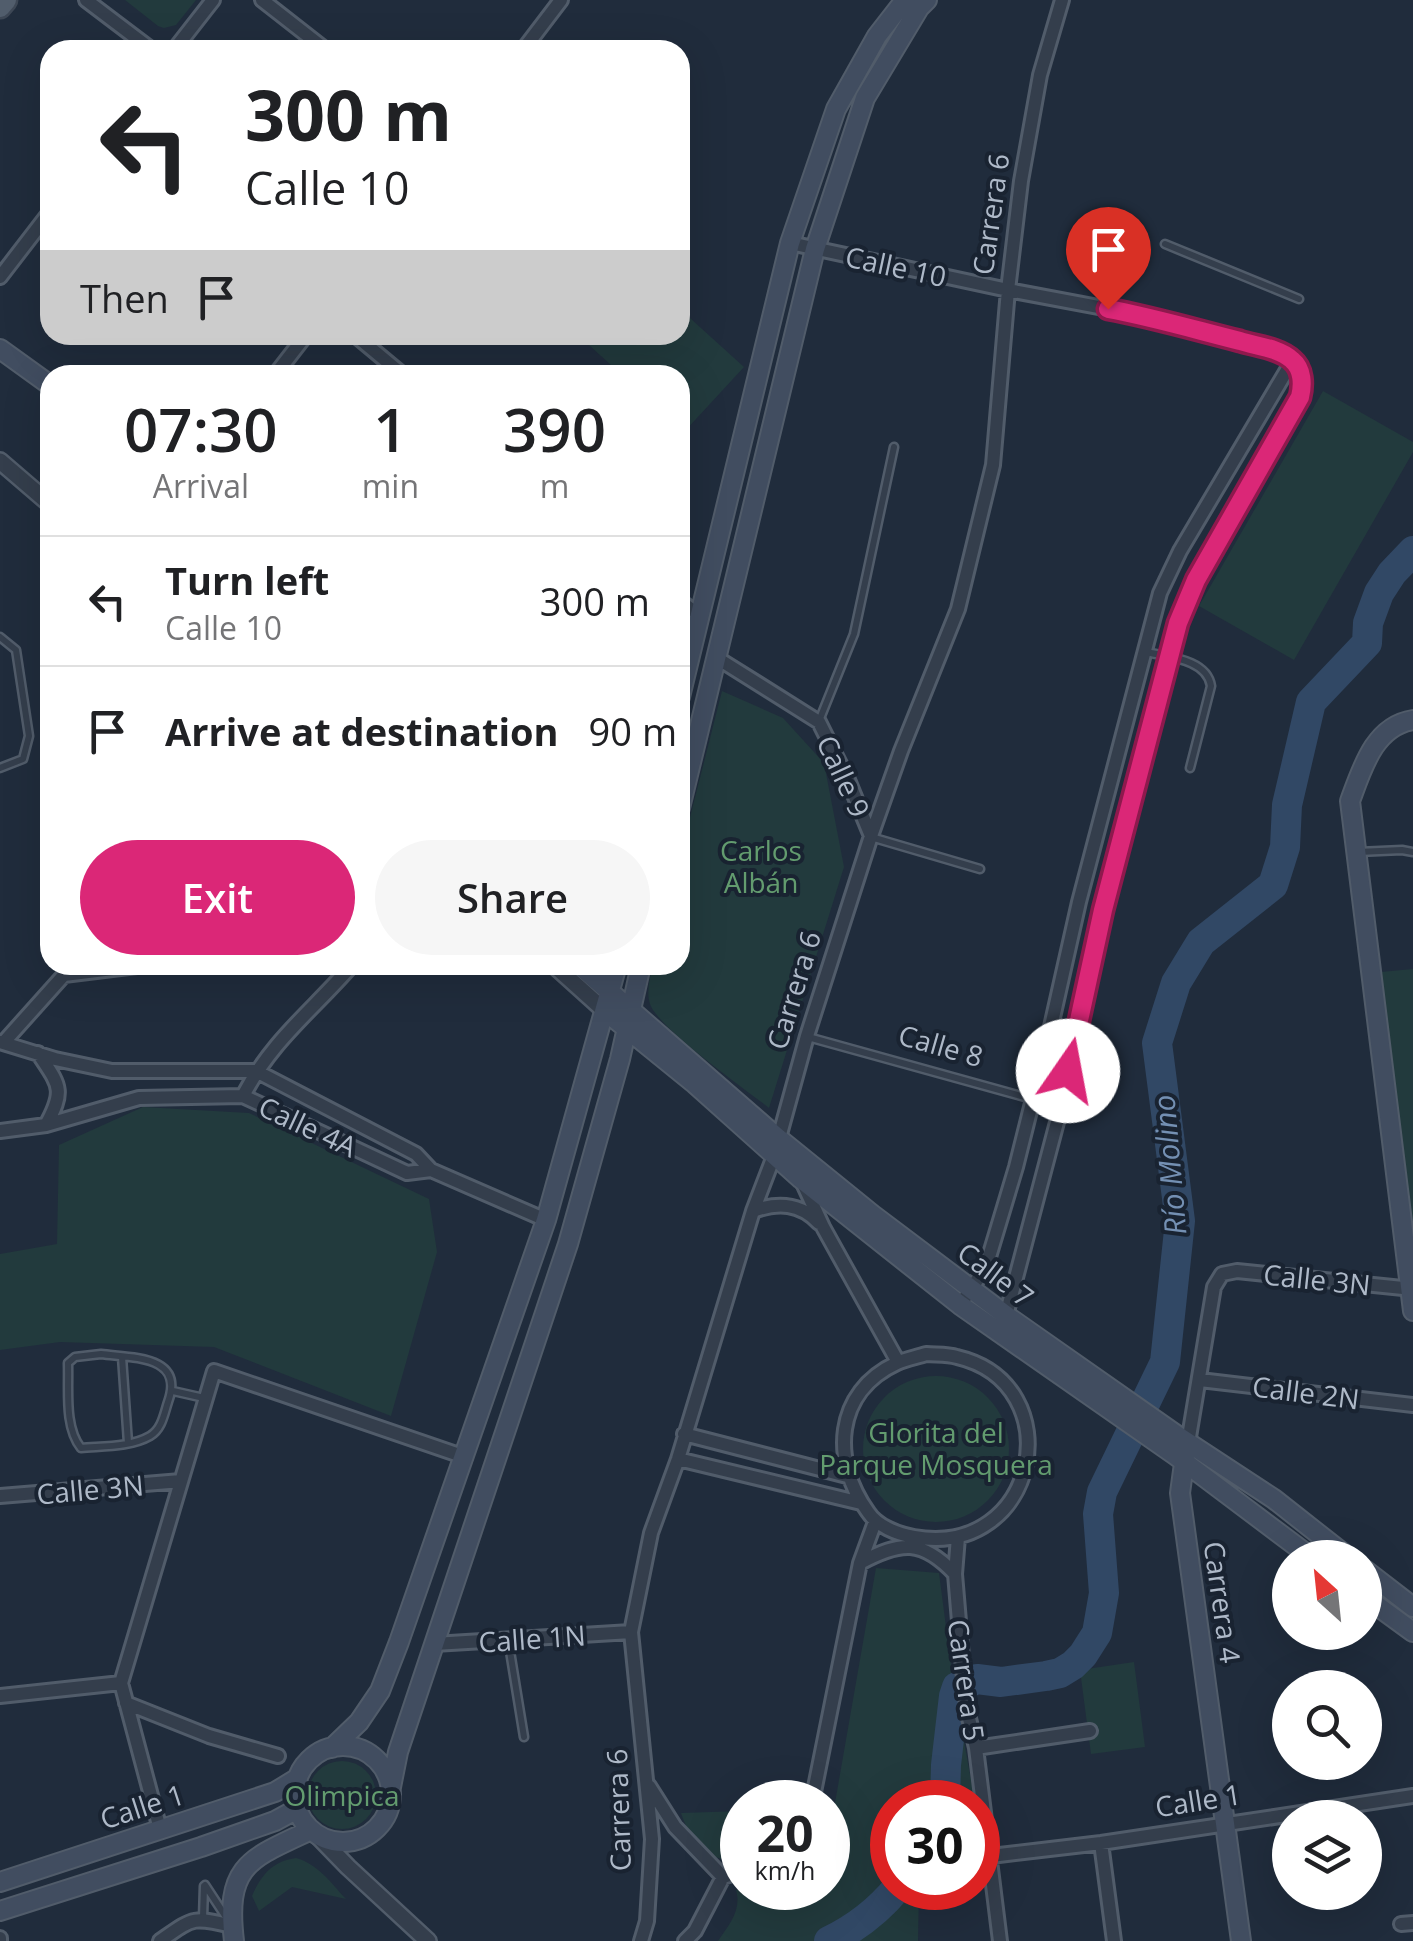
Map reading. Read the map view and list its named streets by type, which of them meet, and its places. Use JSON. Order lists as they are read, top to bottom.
{
  "streets": {
    "main road": ["Calle 7", "Carrera 4", "Calle 1"],
    "street": [
      "Carrera 6",
      "Calle 10",
      "Calle 9",
      "Calle 4A",
      "Calle 3N",
      "Calle 2N",
      "Calle 1N",
      "Carrera 5"
    ],
    "lane": ["Calle 8"]
  },
  "crossings": [
    ["Carrera 6", "Calle 10"],
    ["Carrera 6", "Calle 9"],
    ["Carrera 6", "Calle 8"],
    ["Carrera 6", "Calle 7"],
    ["Carrera 6", "Calle 1N"],
    ["Calle 7", "Carrera 4"],
    ["Calle 3N", "Carrera 4"],
    ["Calle 2N", "Carrera 4"],
    ["Carrera 4", "Calle 1"]
  ],
  "water": ["Río Molino"],
  "parks": ["Carlos Albán", "Glorita del Parque Mosquera", "Olimpica"],
  "north": "top left",
  "page": {
    "turn": ["300 m", "Calle 10"],
    "then": "Then",
    "eta": [
      "07:30",
      "Arrival",
      "1",
      "min",
      "390",
      "m"
    ],
    "list": [
      {
        "name": "Turn left",
        "note": "Calle 10",
        "value": "300 m"
      },
      {
        "name": "Arrive at destination",
        "value": "90 m"
      }
    ],
    "buttons": ["Exit", "Share"],
    "speed": "20 km/h",
    "limit": "30"
  }
}
